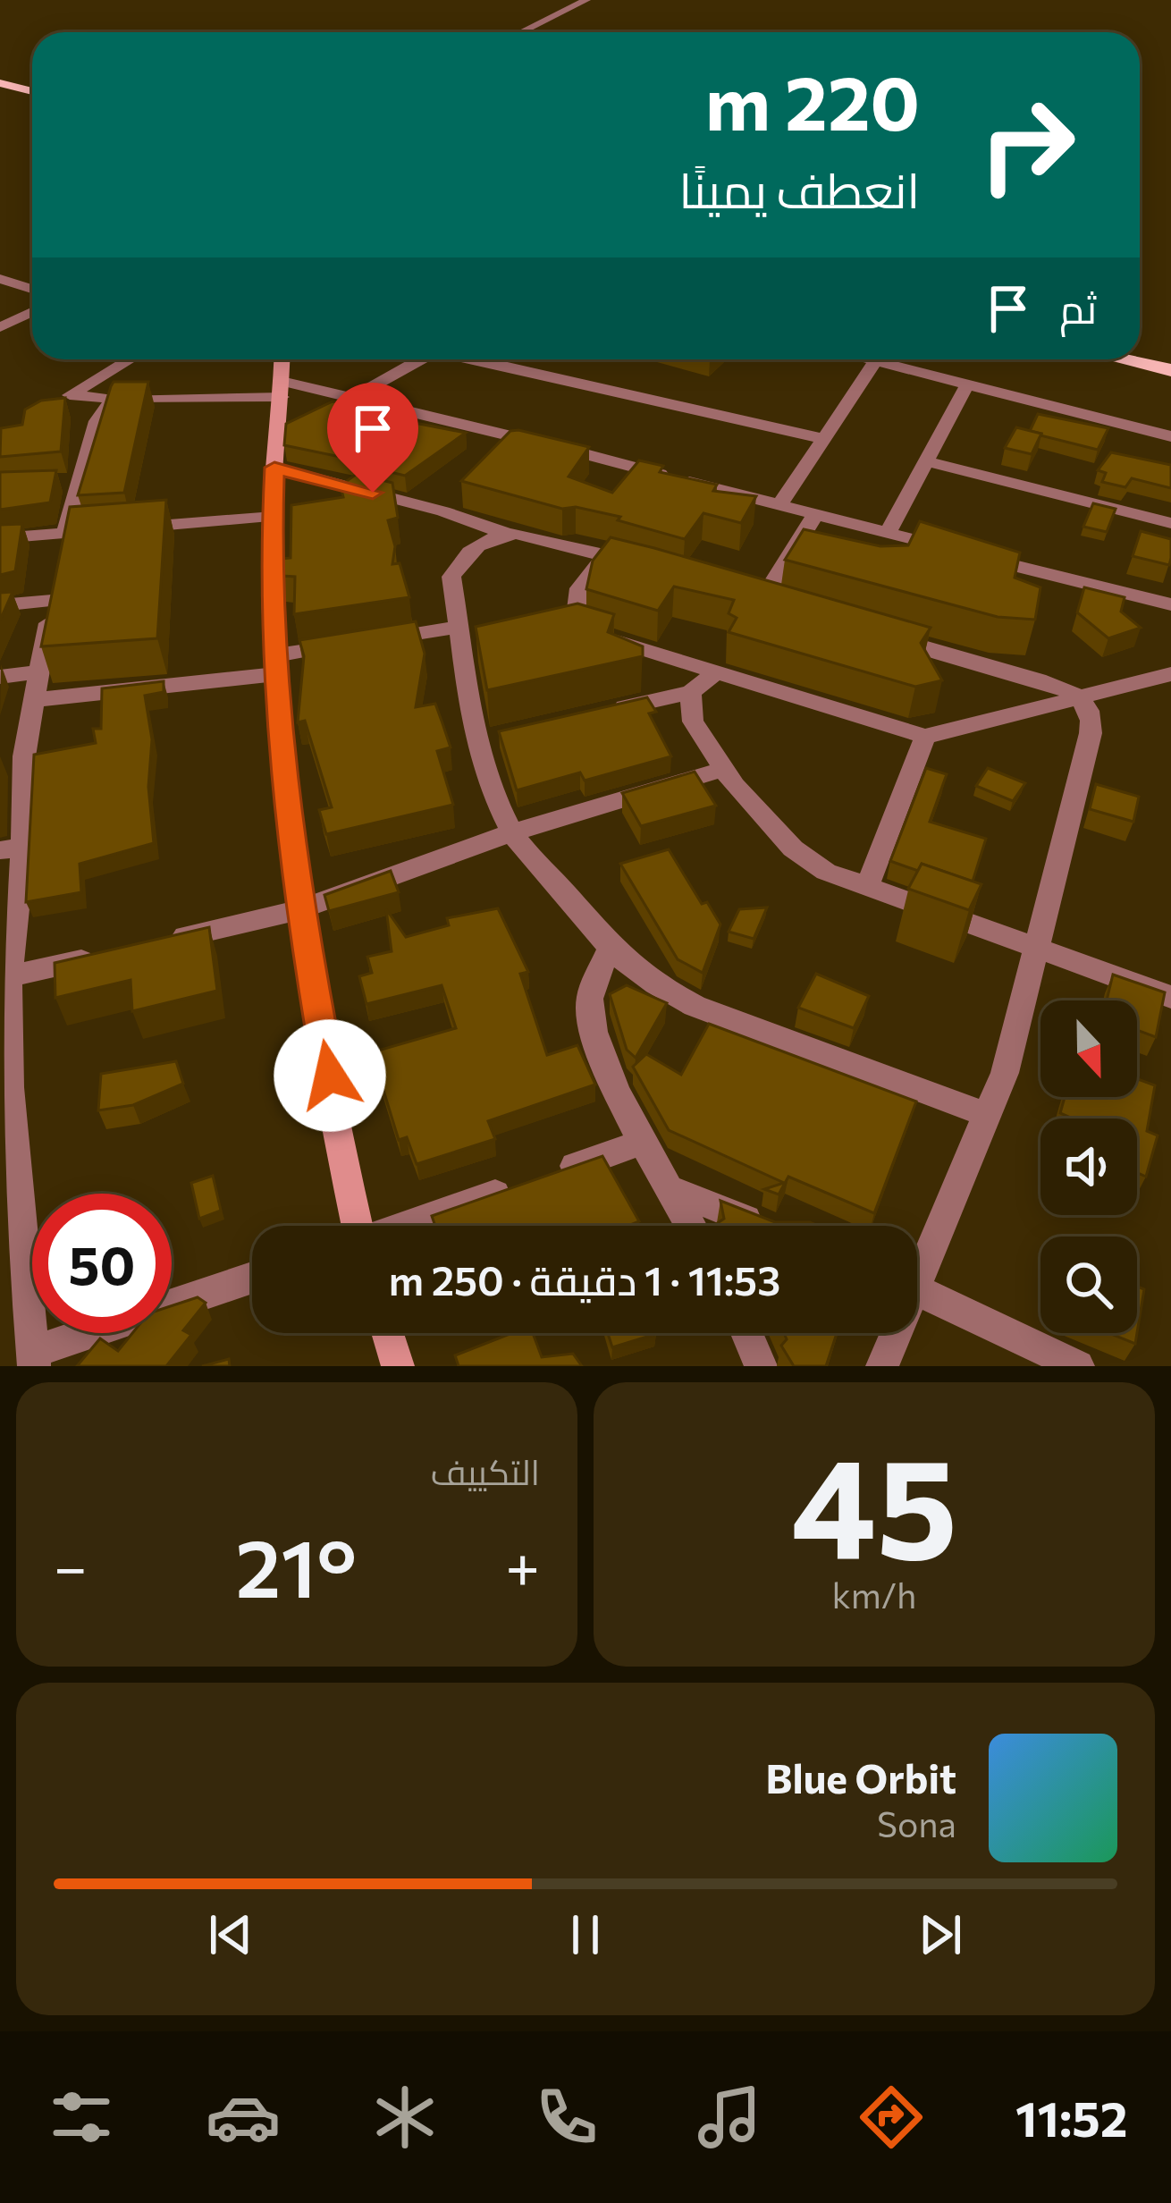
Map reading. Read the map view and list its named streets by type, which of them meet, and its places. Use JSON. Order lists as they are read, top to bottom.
{
  "north": "bottom",
  "page": {
    "turn": ["220 m", "انعطف يمينًا"],
    "then": "ثم",
    "limit": "50",
    "trip": "11:53 · 1 دقيقة · 250 m",
    "tile": [
      ["45", "km/h"],
      "التكييف"
    ],
    "heat": ["−", "21°", "+"],
    "song": ["Blue Orbit", "Sona"],
    "tabs": "11:52"
  }
}
